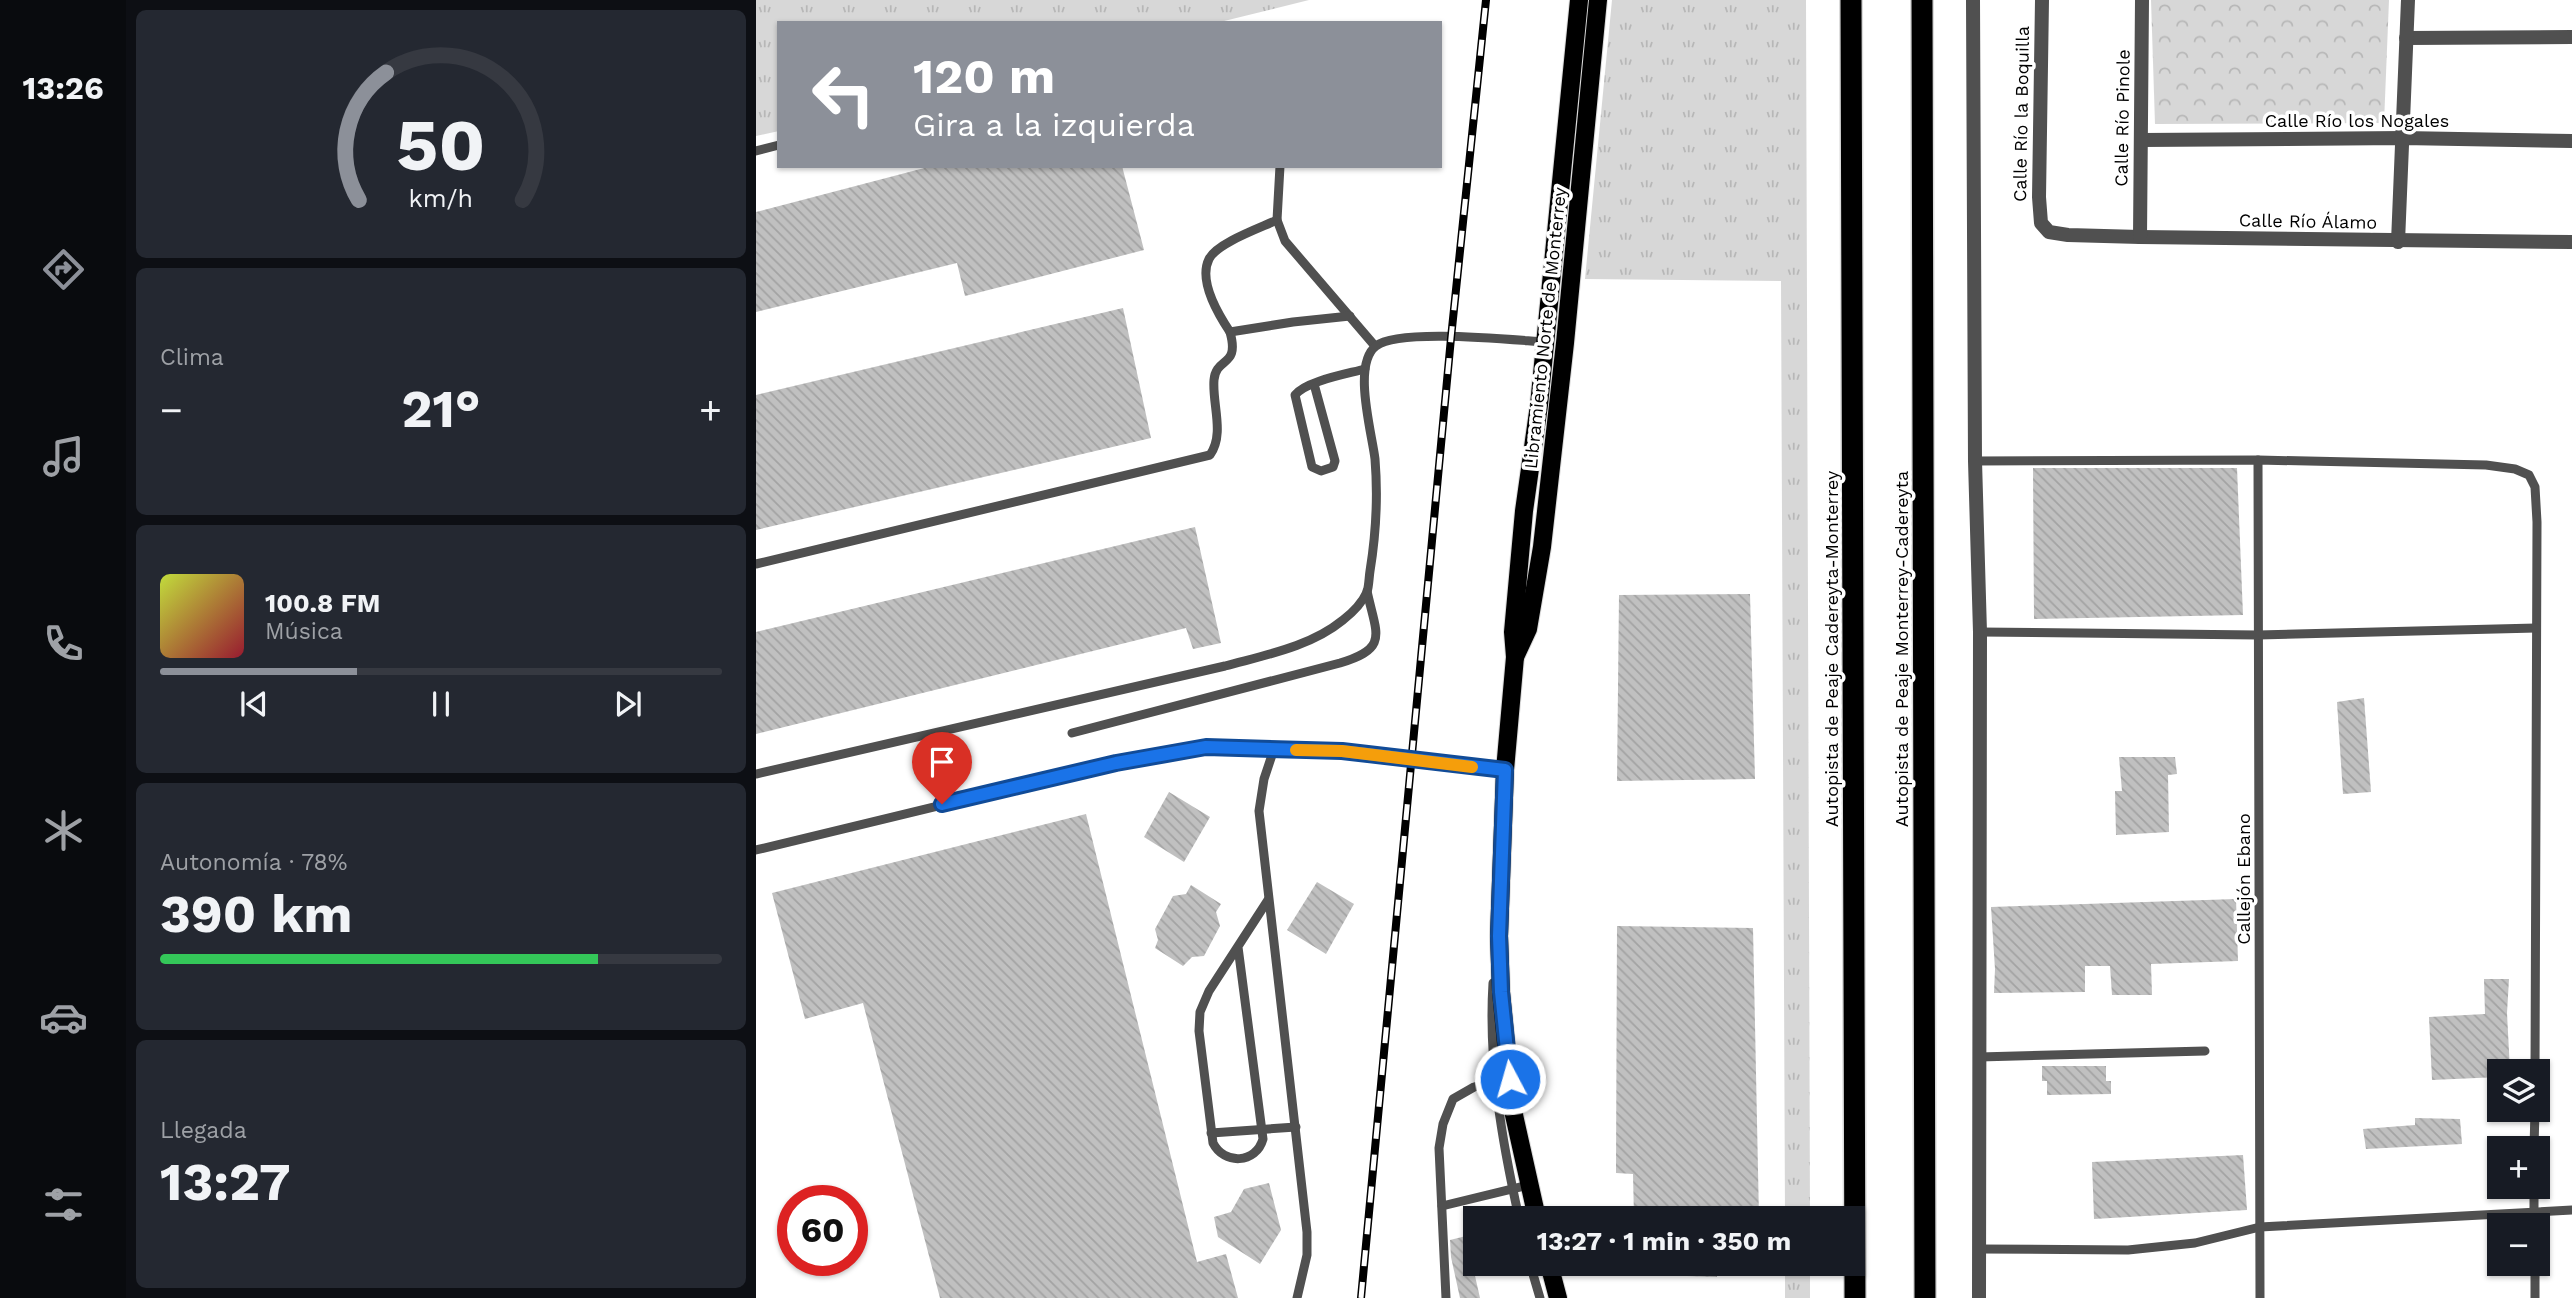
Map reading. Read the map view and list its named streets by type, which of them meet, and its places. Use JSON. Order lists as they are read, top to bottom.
{
  "streets": {
    "highway": ["Autopista de Peaje Cadereyta-Monterrey", "Autopista de Peaje Monterrey-Cadereyta"],
    "main road": ["Libramiento Norte de Monterrey"],
    "street": [
      "Calle Río la Boquilla",
      "Calle Río Pinole",
      "Calle Río los Nogales",
      "Calle Río Álamo"
    ],
    "lane": ["Callejón Ebano"]
  },
  "crossings": [
    ["Calle Río la Boquilla", "Calle Río Álamo"],
    ["Calle Río Pinole", "Calle Río los Nogales"],
    ["Calle Río Pinole", "Calle Río Álamo"]
  ],
  "page": {
    "tabs": "13:26",
    "turn": ["120 m", "Gira a la izquierda"],
    "tile": [
      "Clima",
      ["Autonomía · 78%", "390 km"],
      ["Llegada", "13:27"]
    ],
    "heat": ["−", "21°", "+"],
    "song": ["100.8 FM", "Música"],
    "map_buttons": ["+", "−"],
    "limit": "60",
    "trip": "13:27 · 1 min · 350 m",
    "gauge": ["50", "km/h"]
  }
}
